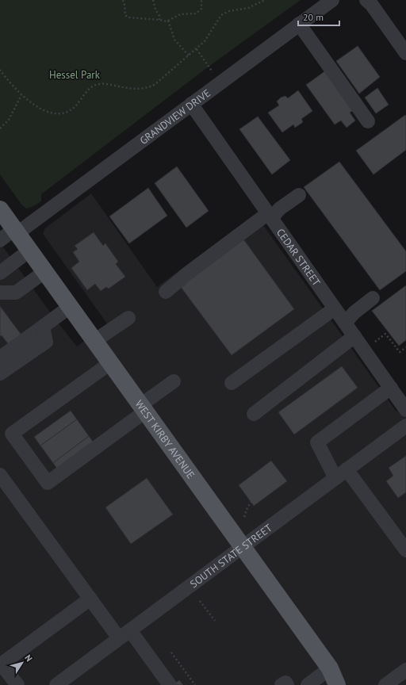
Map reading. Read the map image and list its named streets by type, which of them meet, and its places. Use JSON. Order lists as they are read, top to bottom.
{
  "streets": {
    "main road": ["WEST KIRBY AVENUE"],
    "street": ["GRANDVIEW DRIVE", "CEDAR STREET", "SOUTH STATE STREET"]
  },
  "crossings": [
    ["GRANDVIEW DRIVE", "CEDAR STREET"],
    ["GRANDVIEW DRIVE", "WEST KIRBY AVENUE"],
    ["WEST KIRBY AVENUE", "SOUTH STATE STREET"]
  ],
  "parks": ["Hessel Park"],
  "scale_bar": "20 m",
  "north": "top right"
}
